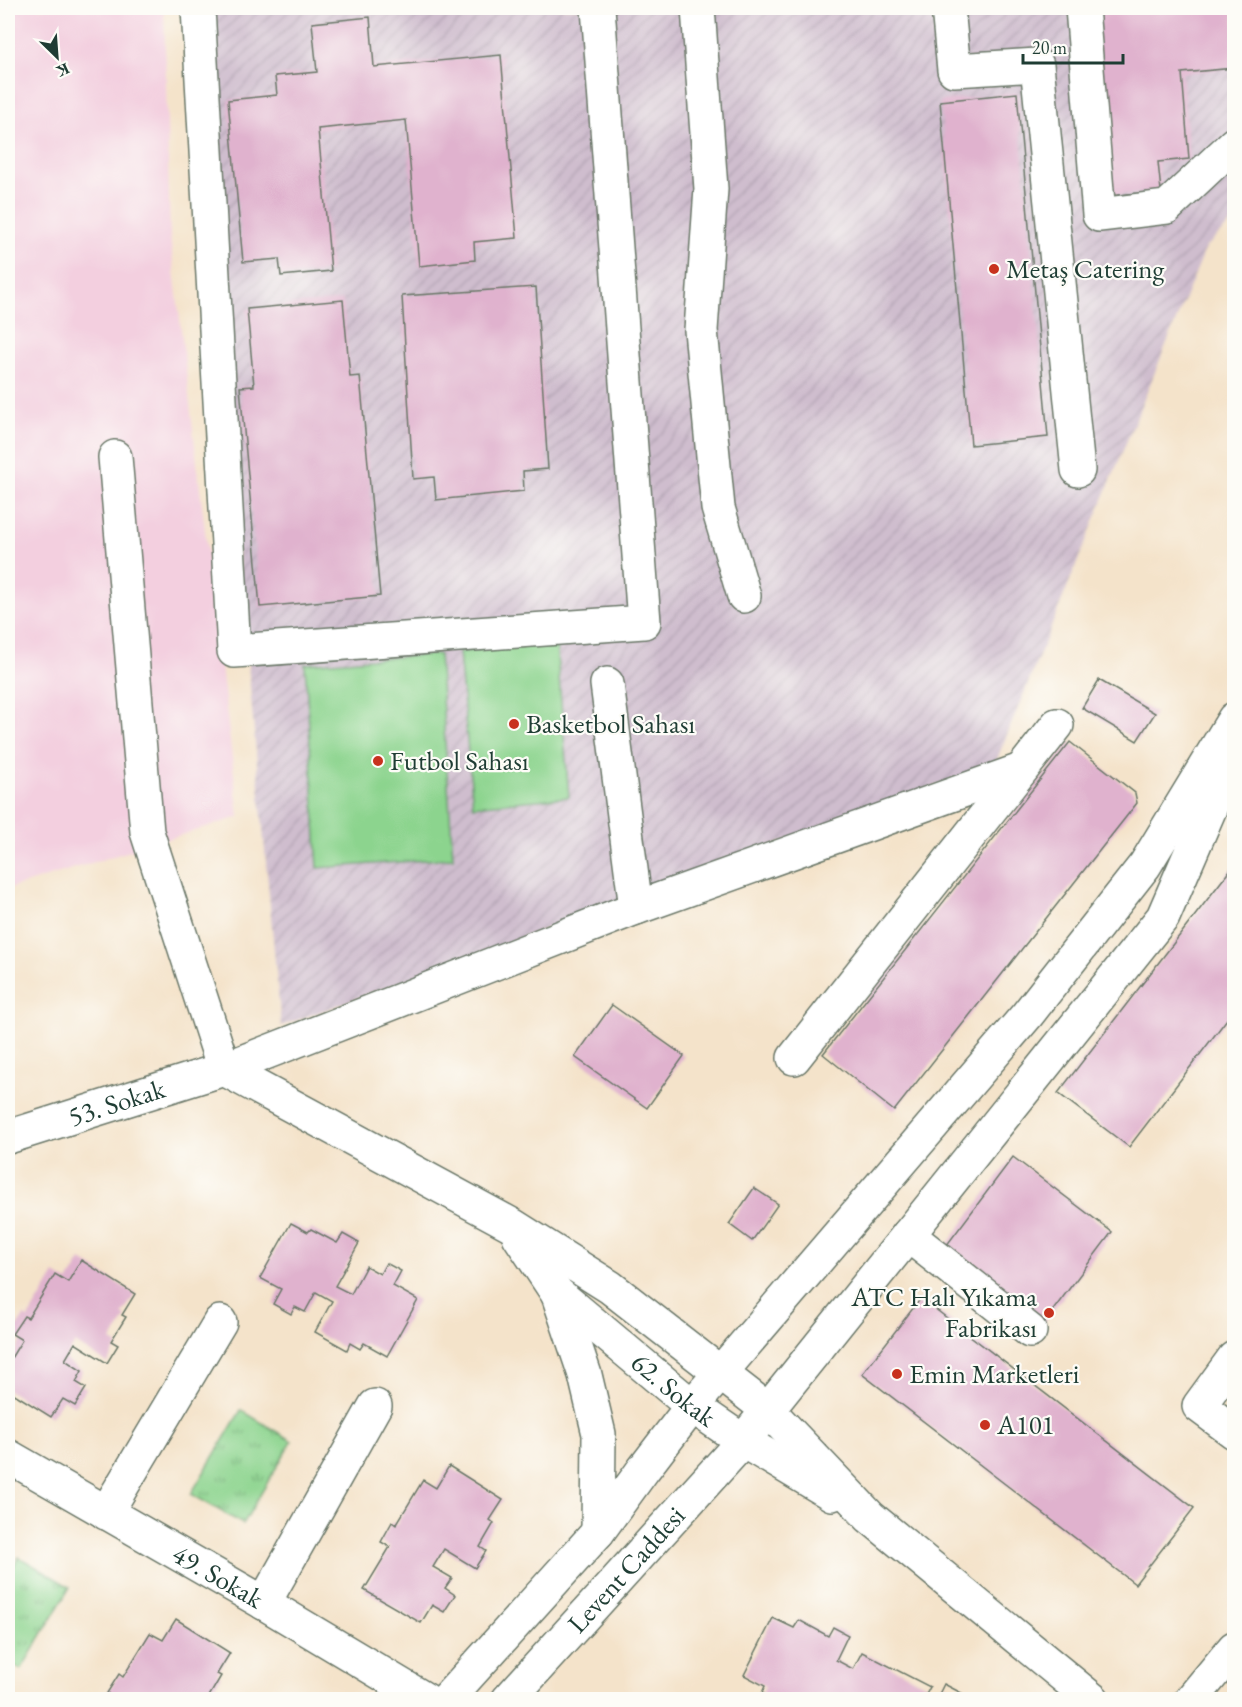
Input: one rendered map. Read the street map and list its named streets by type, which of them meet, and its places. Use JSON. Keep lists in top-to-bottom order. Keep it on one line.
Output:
{"streets":{"street":["53. Sokak","62. Sokak","Levent Caddesi","49. Sokak"]},"crossings":[["53. Sokak","62. Sokak"],["62. Sokak","Levent Caddesi"]],"places":["Metaş Catering","Basketbol Sahası","Futbol Sahası","ATC Halı Yıkama Fabrikası","Emin Marketleri","A101"],"scale_bar":"20 m","north":"bottom right"}
